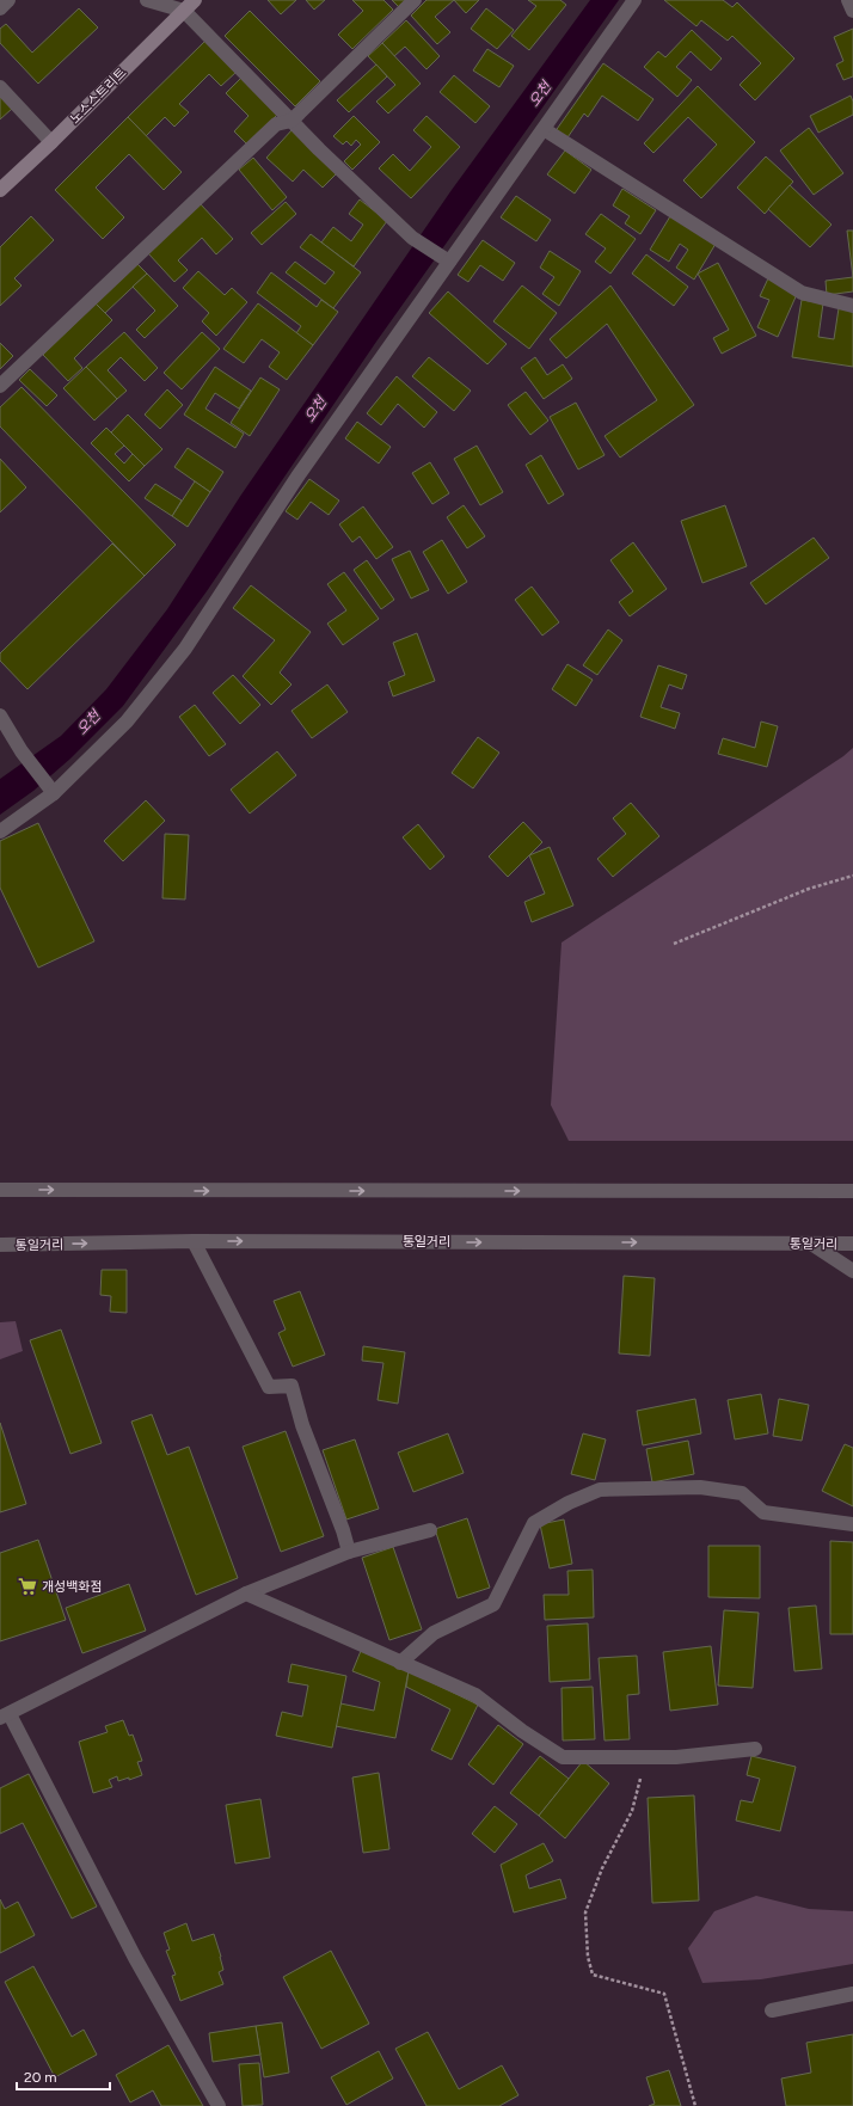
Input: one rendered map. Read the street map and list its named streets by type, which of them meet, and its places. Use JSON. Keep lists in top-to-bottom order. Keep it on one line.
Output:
{"streets":{"main road":["노스스트리트"],"street":["통일거리"]},"water":["오천"],"places":{"supermarket":["개성백화점"]},"scale_bar":"20 m"}
